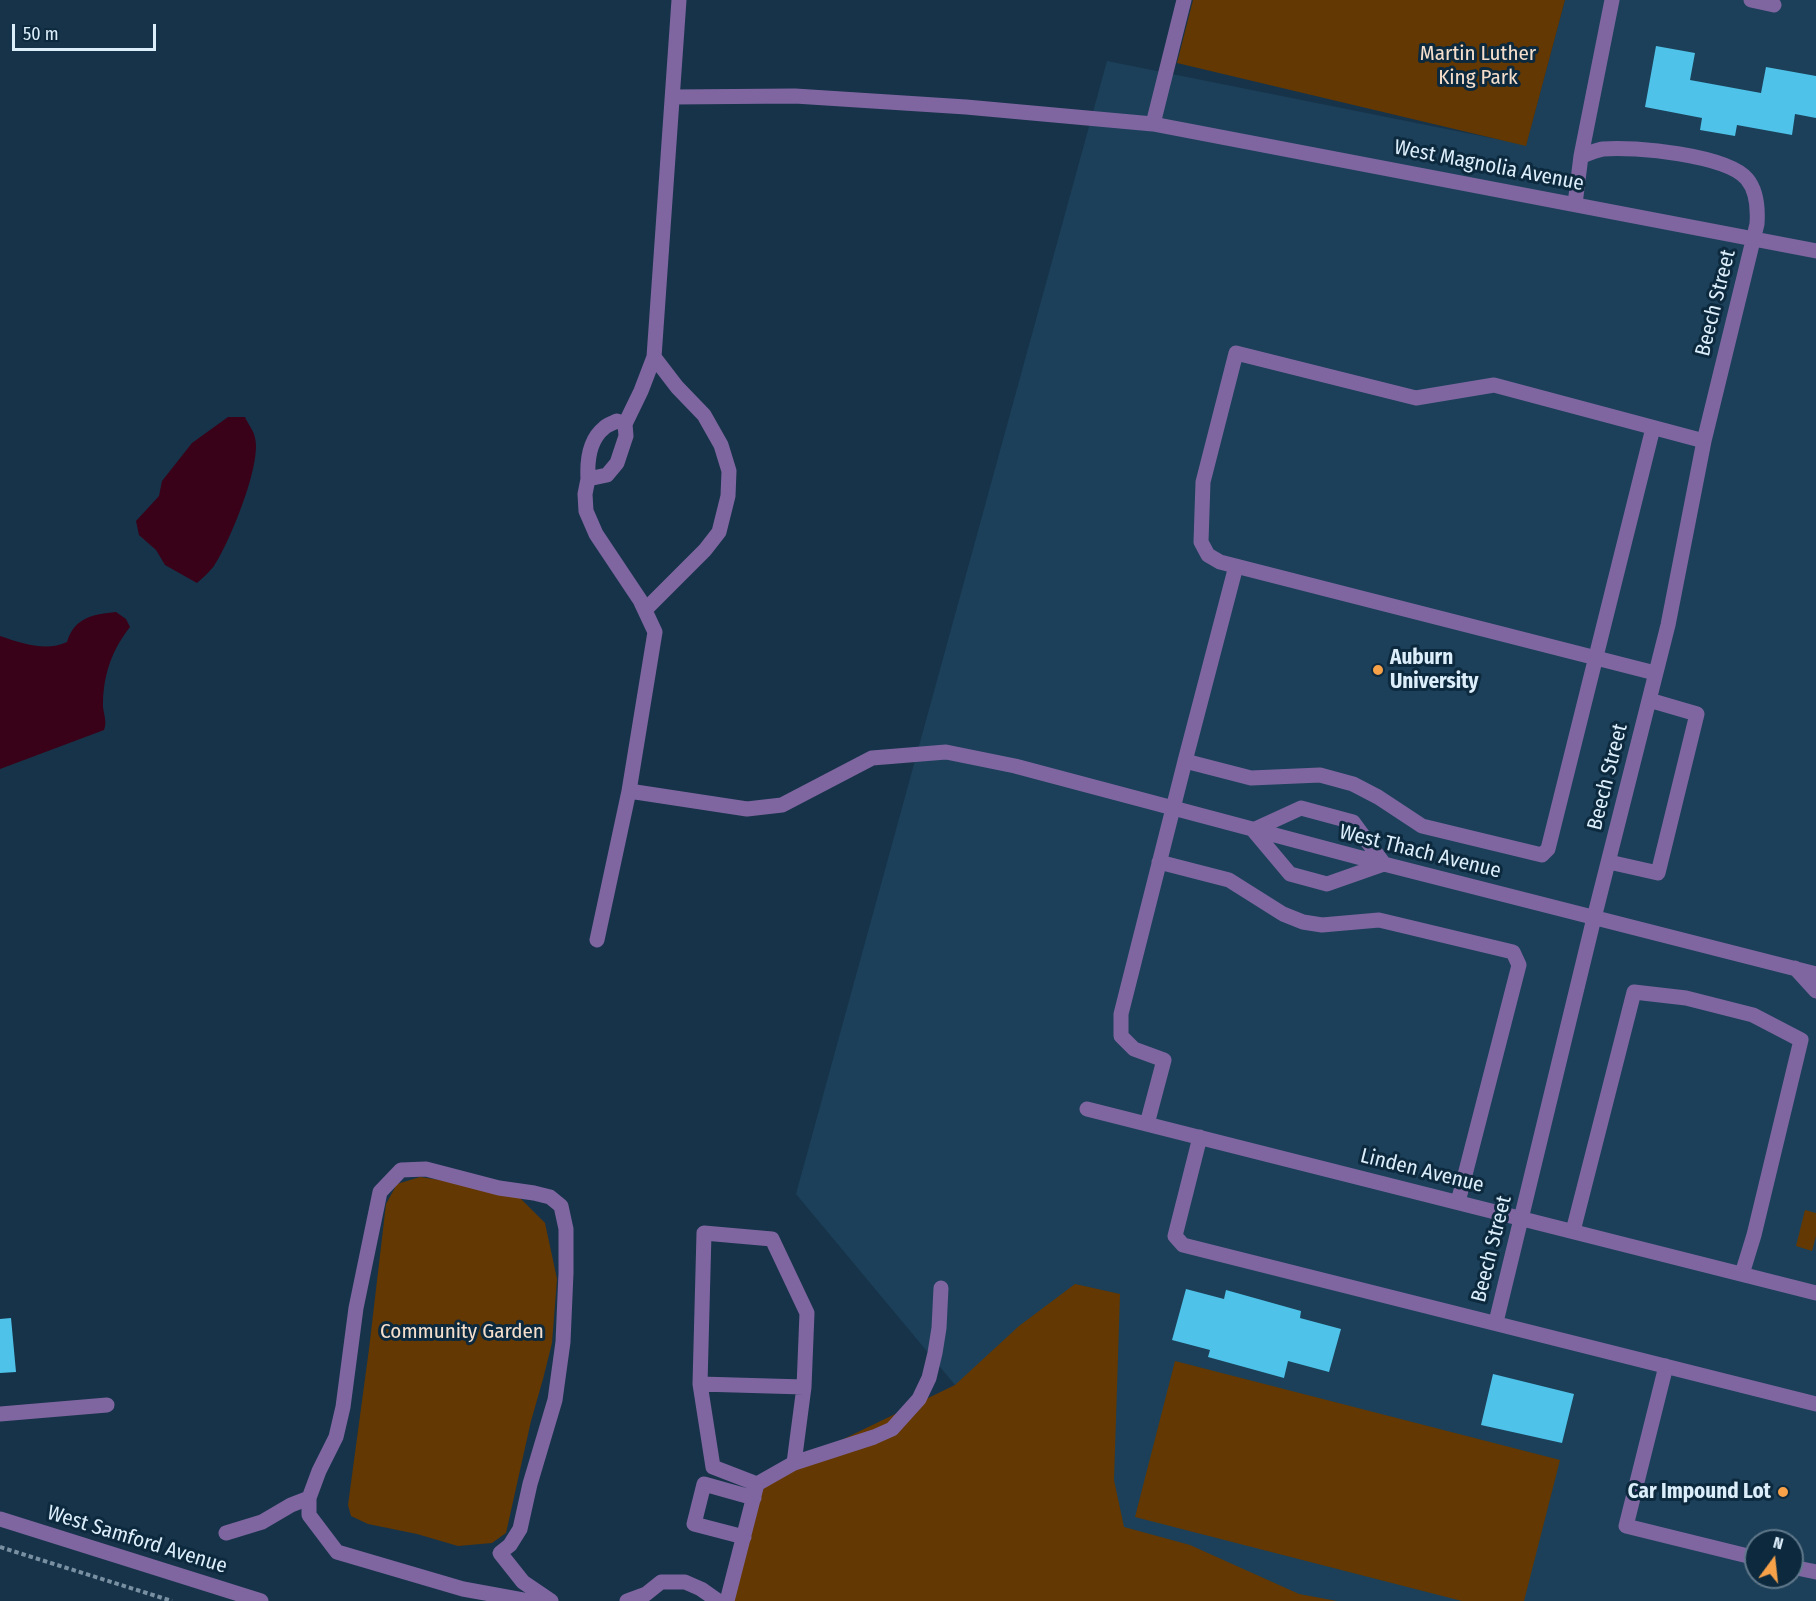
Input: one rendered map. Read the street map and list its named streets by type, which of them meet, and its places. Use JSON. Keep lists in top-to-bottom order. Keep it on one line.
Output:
{"streets":{"street":["West Magnolia Avenue","Beech Street","West Thach Avenue","Linden Avenue","West Samford Avenue"]},"crossings":[["West Magnolia Avenue","Beech Street"],["Beech Street","West Thach Avenue"],["Beech Street","Linden Avenue"]],"parks":["Martin Luther King Park","Community Garden"],"places":["Auburn University","Car Impound Lot"],"scale_bar":"50 m","north":"top"}
